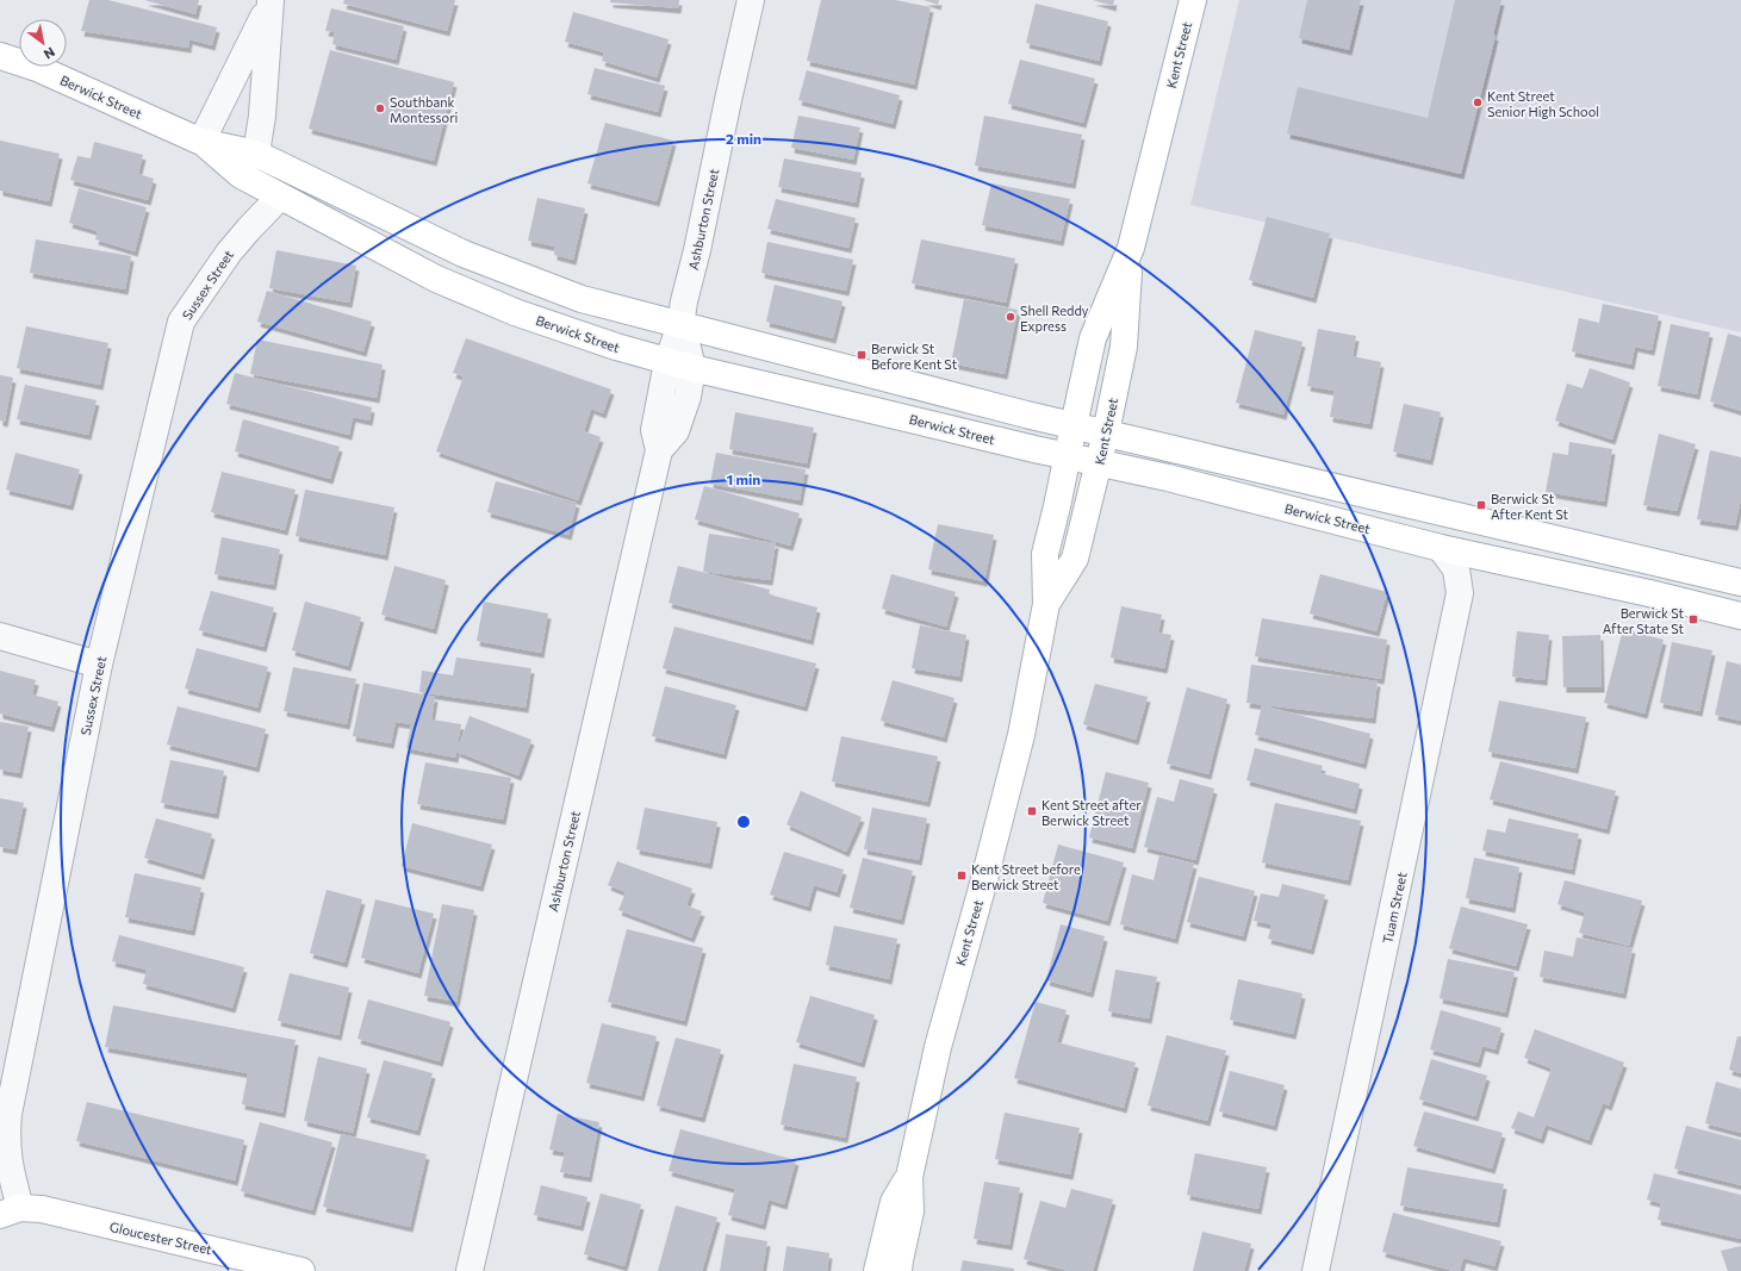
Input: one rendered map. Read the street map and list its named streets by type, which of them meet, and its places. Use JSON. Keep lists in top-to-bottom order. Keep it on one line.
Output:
{"streets":{"main road":["Kent Street","Berwick Street","Gloucester Street"],"street":["Ashburton Street","Sussex Street","Tuam Street"]},"crossings":[["Kent Street","Berwick Street"],["Berwick Street","Ashburton Street"],["Berwick Street","Sussex Street"],["Berwick Street","Tuam Street"],["Sussex Street","Gloucester Street"]],"places":{"other":["Kent Street Senior High School","Southbank Montessori","Shell Reddy Express"],"transit":["Berwick St Before Kent St","Berwick St After Kent St","Berwick St After State St","Kent Street after Berwick Street","Kent Street before Berwick Street"]},"north":"bottom right","rings":["2 min","1 min"]}
